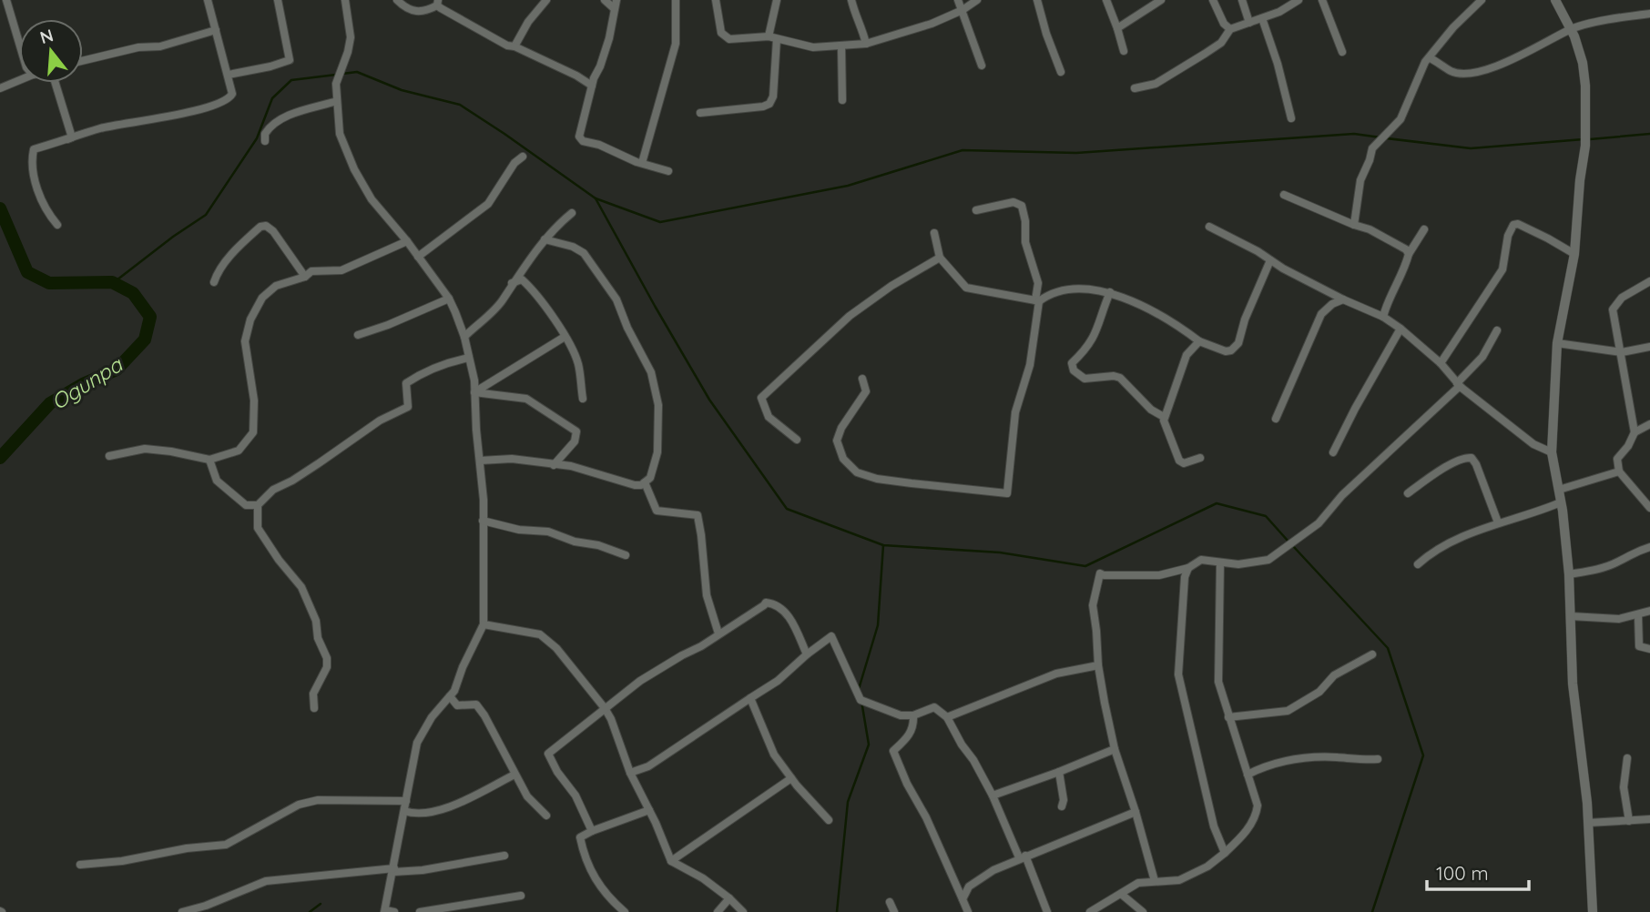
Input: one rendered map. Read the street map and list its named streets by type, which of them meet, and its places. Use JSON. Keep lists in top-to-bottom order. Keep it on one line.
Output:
{"water":["Ogunpa"],"scale_bar":"100 m","north":"top"}
